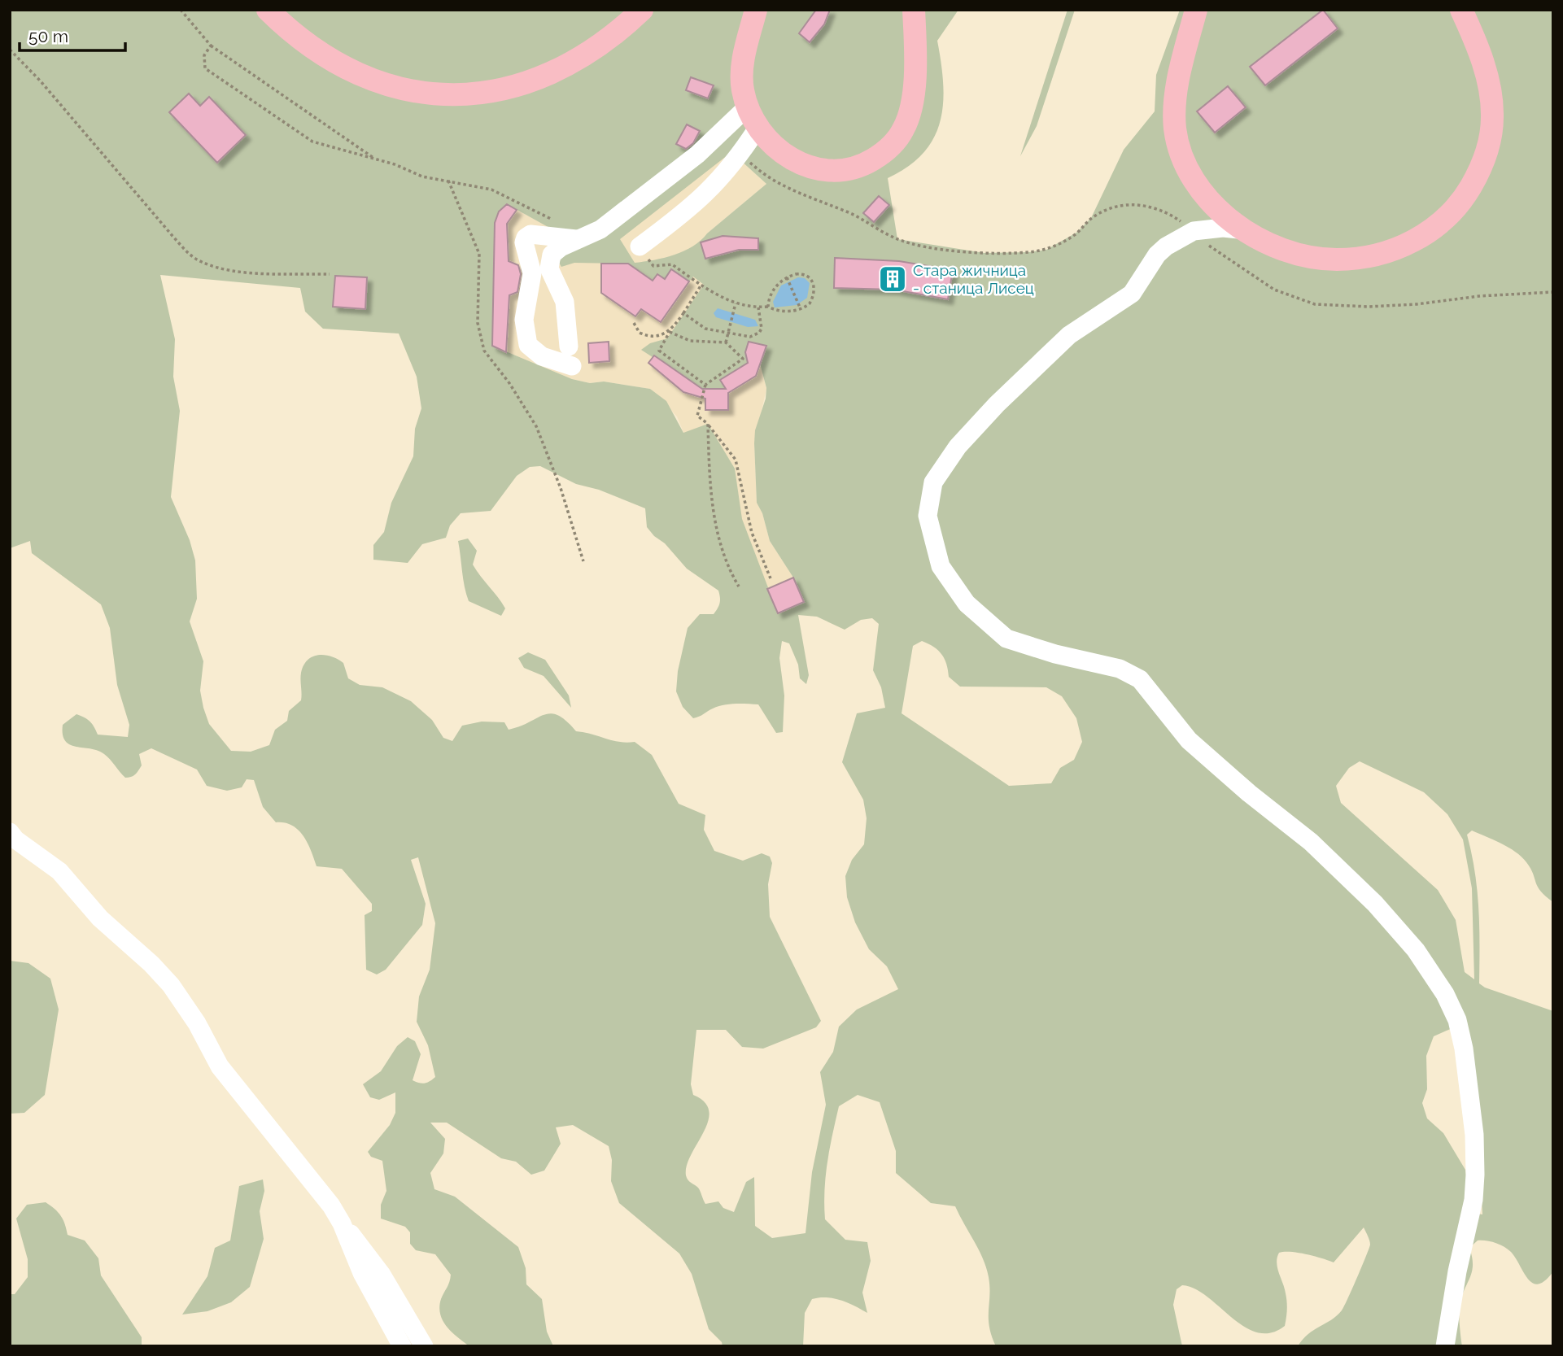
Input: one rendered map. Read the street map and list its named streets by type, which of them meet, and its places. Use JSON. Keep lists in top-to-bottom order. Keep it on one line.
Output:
{"places":{"building":["Стара жичница - станица Лисец"]},"scale_bar":"50 m"}
